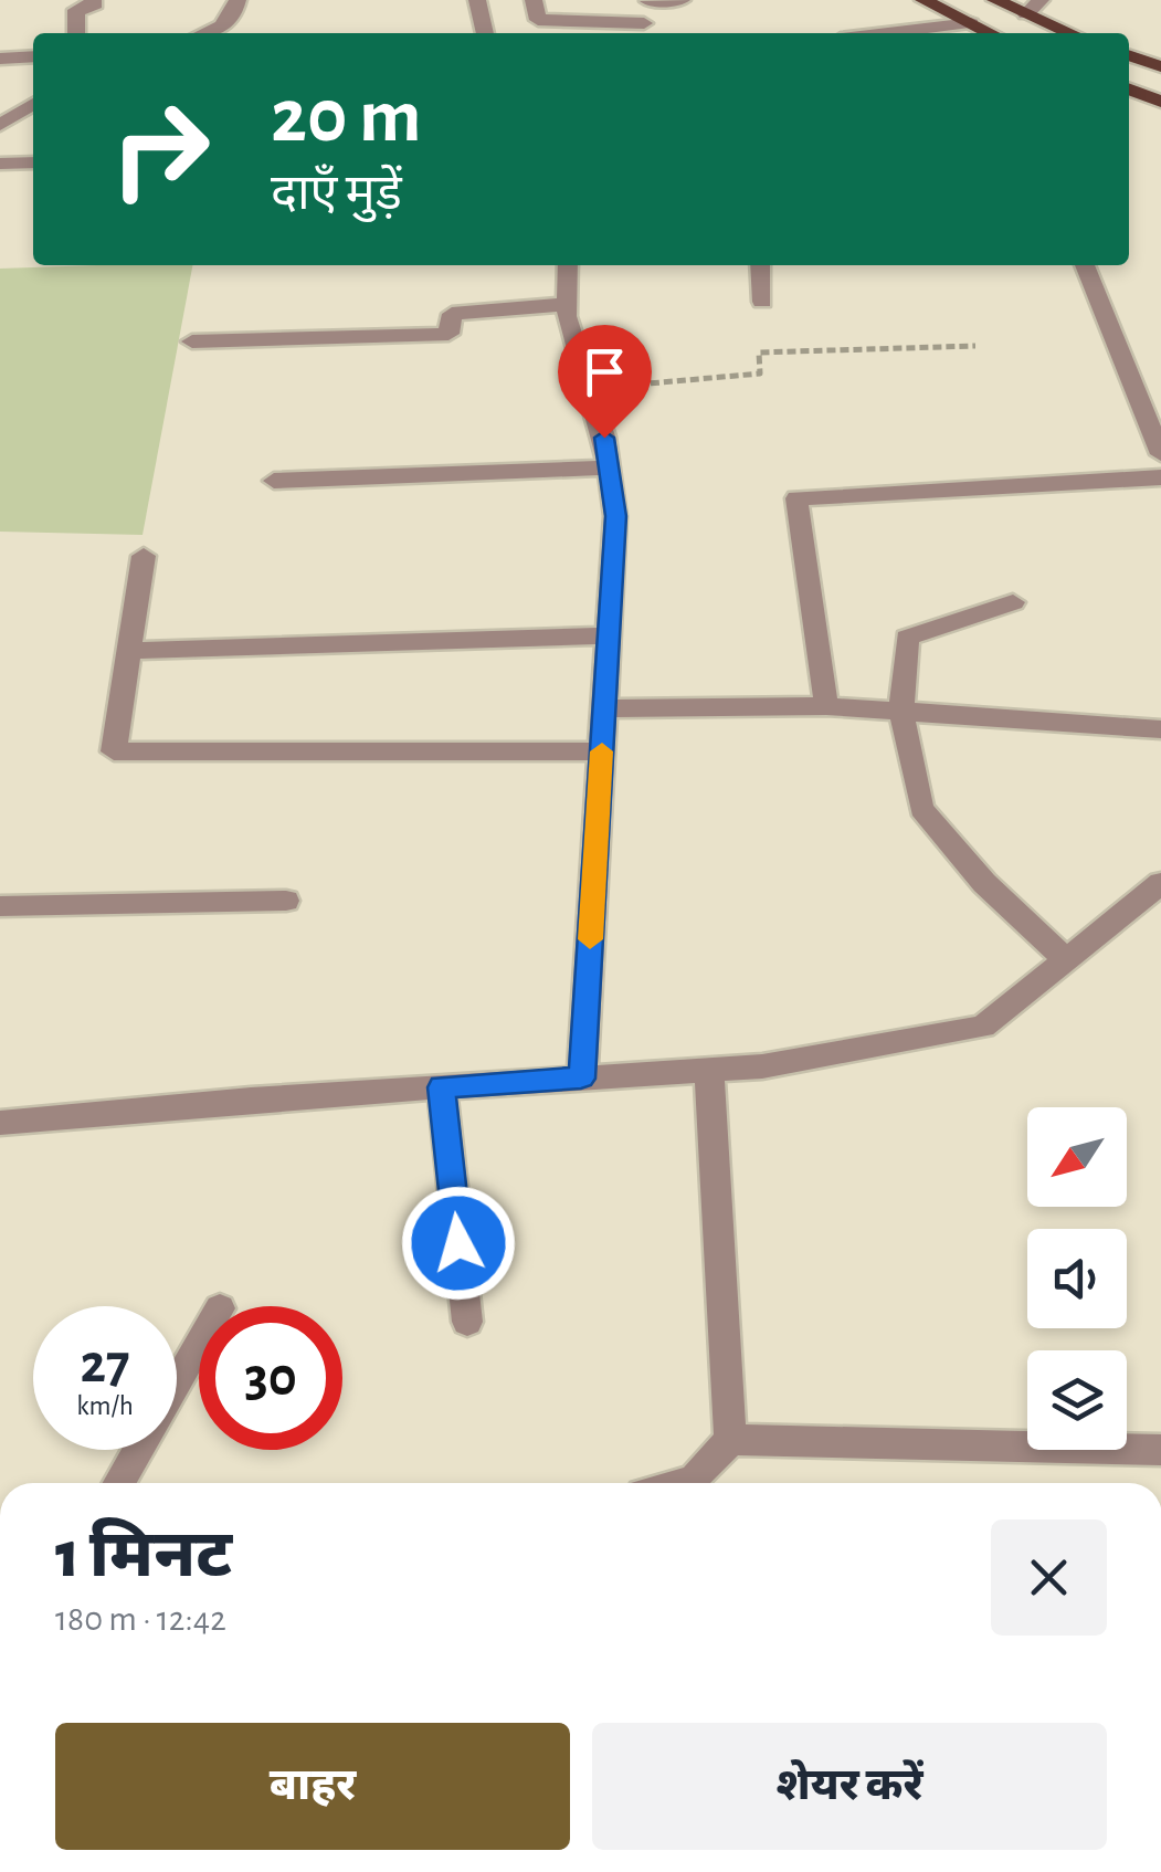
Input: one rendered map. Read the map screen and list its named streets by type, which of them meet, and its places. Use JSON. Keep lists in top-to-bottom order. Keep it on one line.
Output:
{"north":"bottom left","page":{"turn":["20 m","दाएँ मुड़ें"],"speed":"27 km/h","limit":"30","heading":["1 मिनट","180 m · 12:42"],"buttons":["बाहर","शेयर करें"]}}
